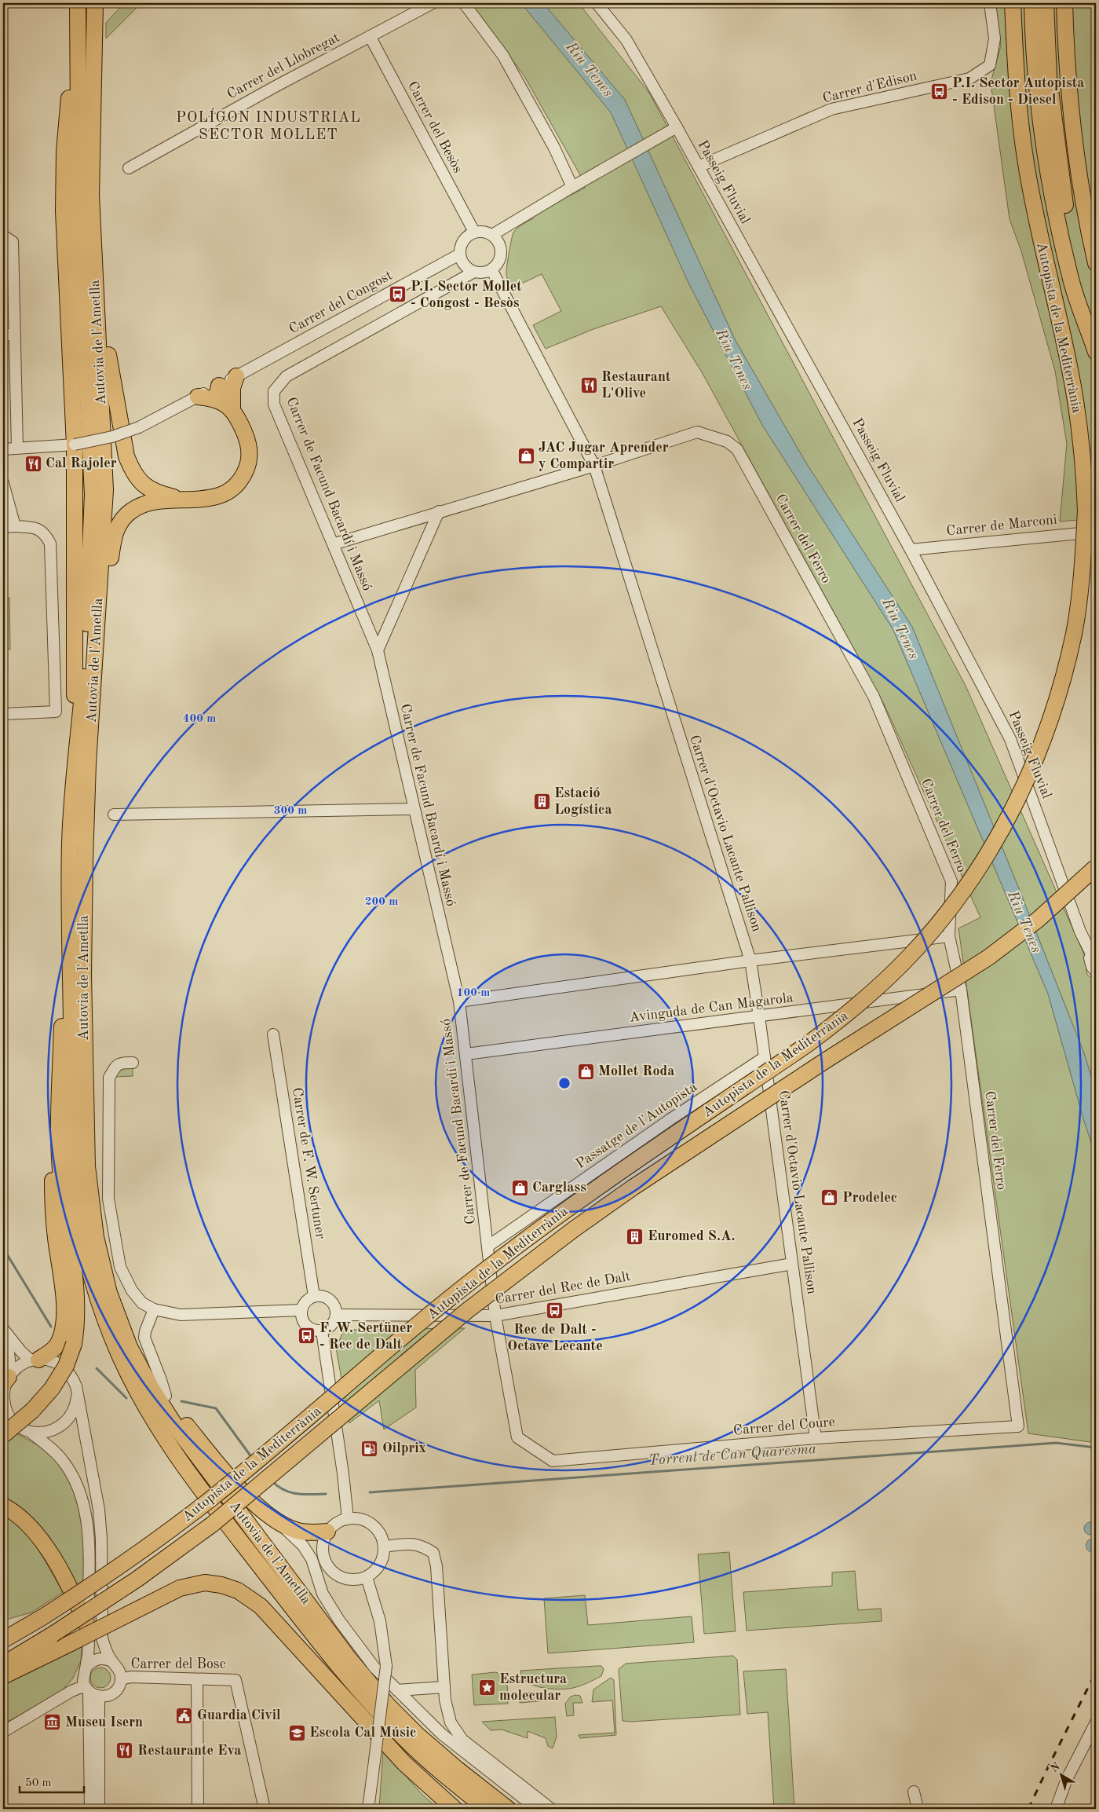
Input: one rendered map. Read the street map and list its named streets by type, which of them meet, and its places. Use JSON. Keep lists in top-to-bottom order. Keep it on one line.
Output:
{"streets":{"highway":["Autopista de la Mediterrània","Autovia de l'Ametlla"],"street":["Carrer del Llobregat","Carrer d'Edison","Carrer del Besòs","Passeig Fluvial","Carrer del Congost","Carrer de Facund Bacardí i Massó","Carrer de Marconi","Carrer del Ferro","Carrer d'Octavio Lacante Pallison","Avinguda de Can Magarola","Passatge de l'Autopista","Carrer de F. W. Sertuner","Carrer del Rec de Dalt","Carrer del Coure","Carrer del Bosc"]},"crossings":[["Carrer del Llobregat","Carrer del Besòs"],["Carrer d'Edison","Passeig Fluvial"],["Carrer del Besòs","Carrer del Congost"],["Carrer del Besòs","Carrer de Facund Bacardí i Massó"],["Carrer del Besòs","Carrer d'Octavio Lacante Pallison"],["Passeig Fluvial","Carrer de Marconi"],["Carrer del Congost","Carrer de Facund Bacardí i Massó"],["Carrer del Congost","Carrer d'Octavio Lacante Pallison"],["Carrer de Facund Bacardí i Massó","Carrer del Ferro"],["Carrer de Facund Bacardí i Massó","Carrer d'Octavio Lacante Pallison"],["Carrer de Facund Bacardí i Massó","Avinguda de Can Magarola"],["Carrer de Facund Bacardí i Massó","Passatge de l'Autopista"],["Carrer de Facund Bacardí i Massó","Carrer del Rec de Dalt"],["Carrer de Facund Bacardí i Massó","Carrer del Coure"],["Carrer del Ferro","Carrer d'Octavio Lacante Pallison"],["Carrer del Ferro","Avinguda de Can Magarola"],["Carrer del Ferro","Carrer del Coure"],["Carrer d'Octavio Lacante Pallison","Avinguda de Can Magarola"],["Carrer d'Octavio Lacante Pallison","Passatge de l'Autopista"],["Carrer d'Octavio Lacante Pallison","Carrer del Rec de Dalt"],["Carrer d'Octavio Lacante Pallison","Carrer del Coure"],["Carrer de F. W. Sertuner","Carrer del Rec de Dalt"]],"districts":["POLÍGON INDUSTRIAL SECTOR MOLLET"],"water":["Riu Tenes","Torrent de Can Quaresma"],"places":{"bus stop":["P.I. Sector Autopista - Edison - Diesel","P.I. Sector Mollet - Congost - Besòs","Rec de Dalt - Octave Lecante","F. W. Sertüner - Rec de Dalt"],"restaurant":["Restaurant L'Olive","Cal Rajoler","Restaurante Eva"],"shop":["JAC Jugar Aprender y Compartir","Mollet Roda","Carglass","Prodelec"],"building":["Estació Logística","Euromed S.A."],"fuel station":["Oilprix"],"place":["Estructura molecular"],"public building":["Guardia Civil"],"museum":["Museu Isern"],"school or university":["Escola Cal Músic"]},"scale_bar":"50 m","north":"top left","rings":["400 m","300 m","200 m","100 m"]}
